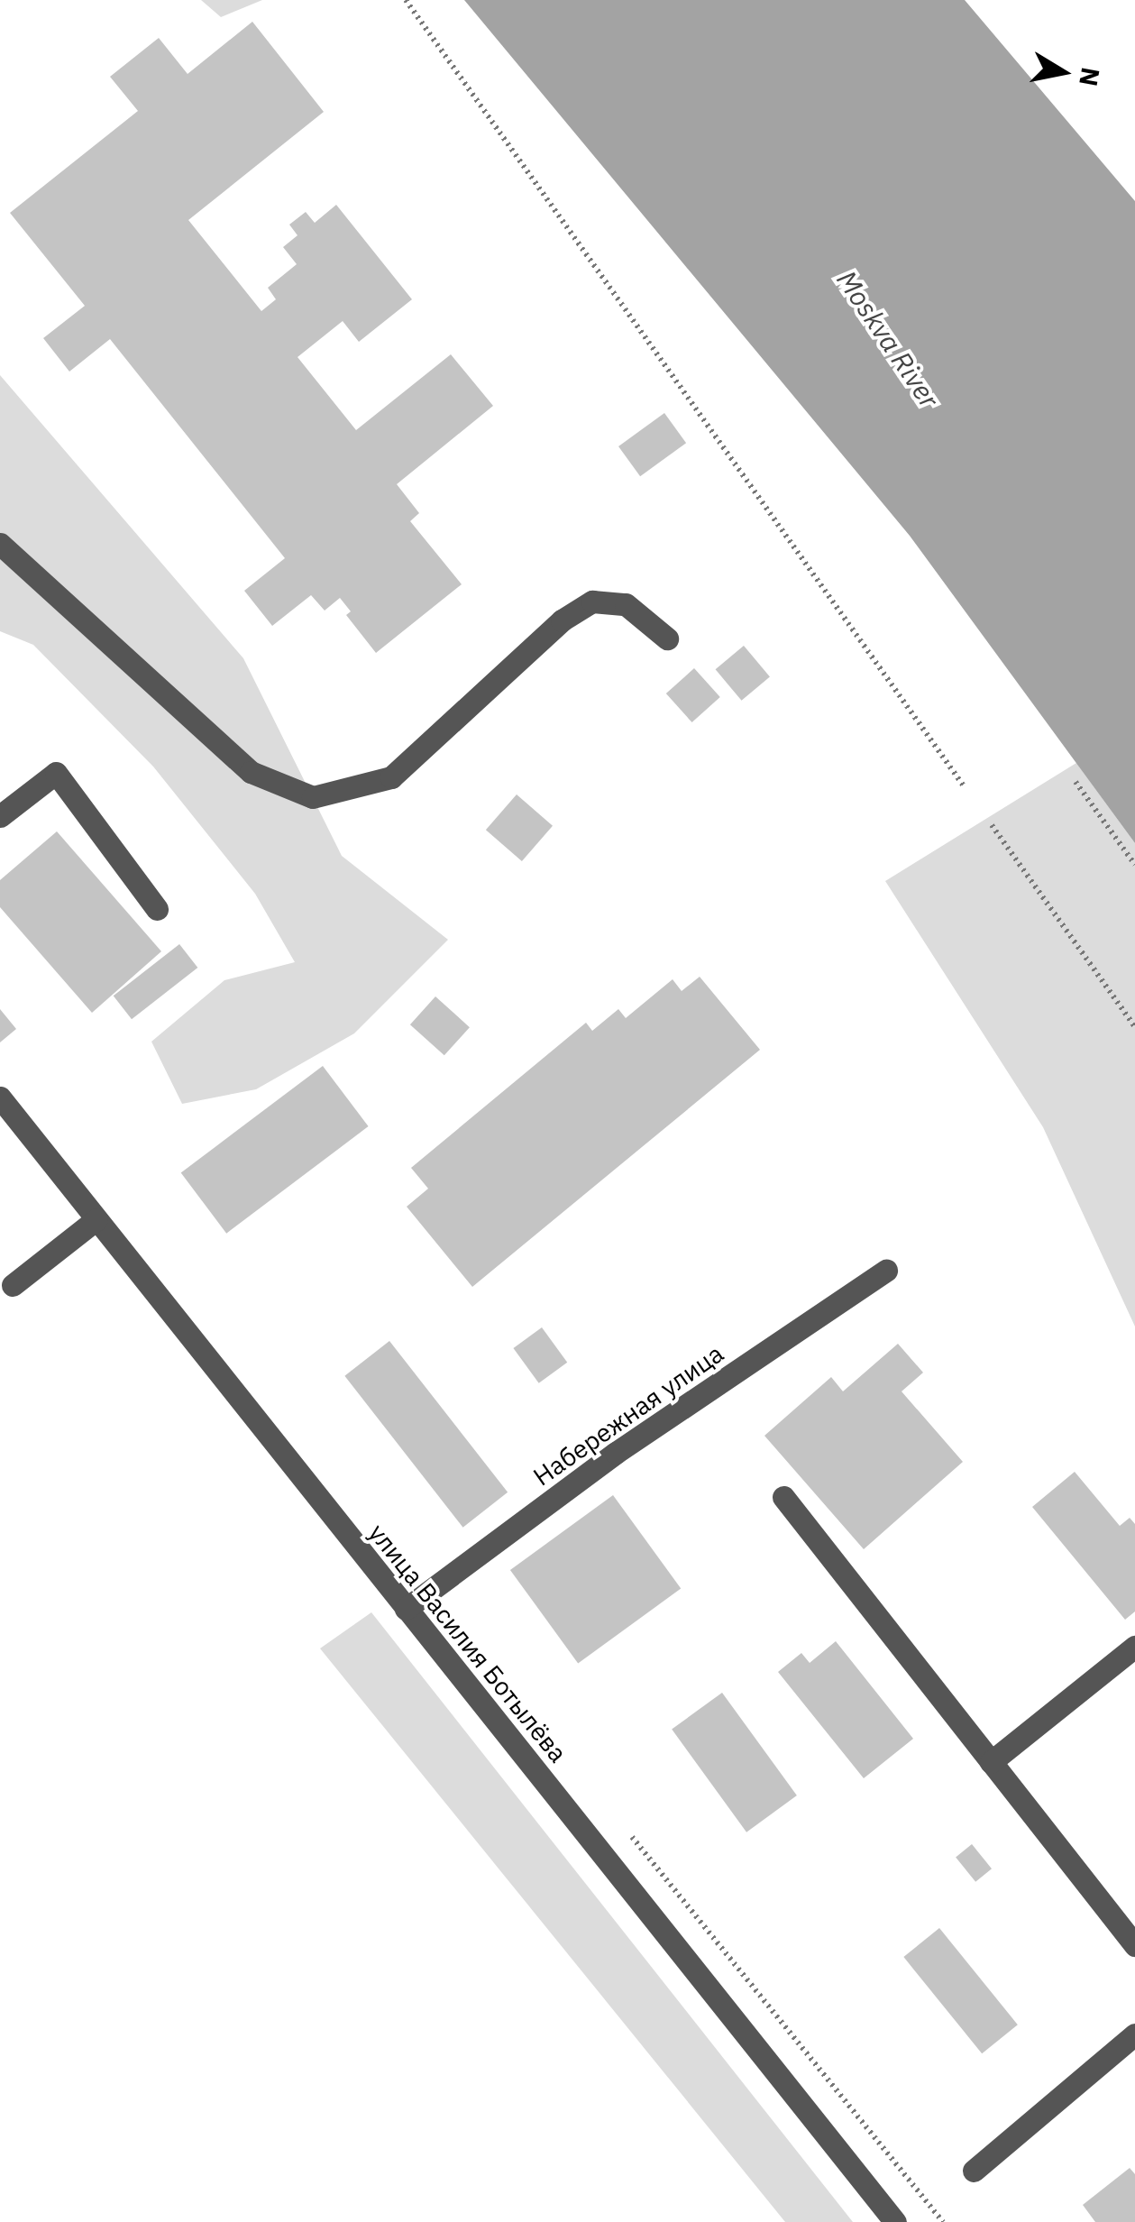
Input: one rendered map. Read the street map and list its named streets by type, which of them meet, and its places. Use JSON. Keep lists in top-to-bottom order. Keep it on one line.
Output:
{"streets":{"street":["Набережная улица","улица Василия Ботылёва"]},"crossings":[["Набережная улица","улица Василия Ботылёва"]],"water":["Moskva River"],"north":"right"}
